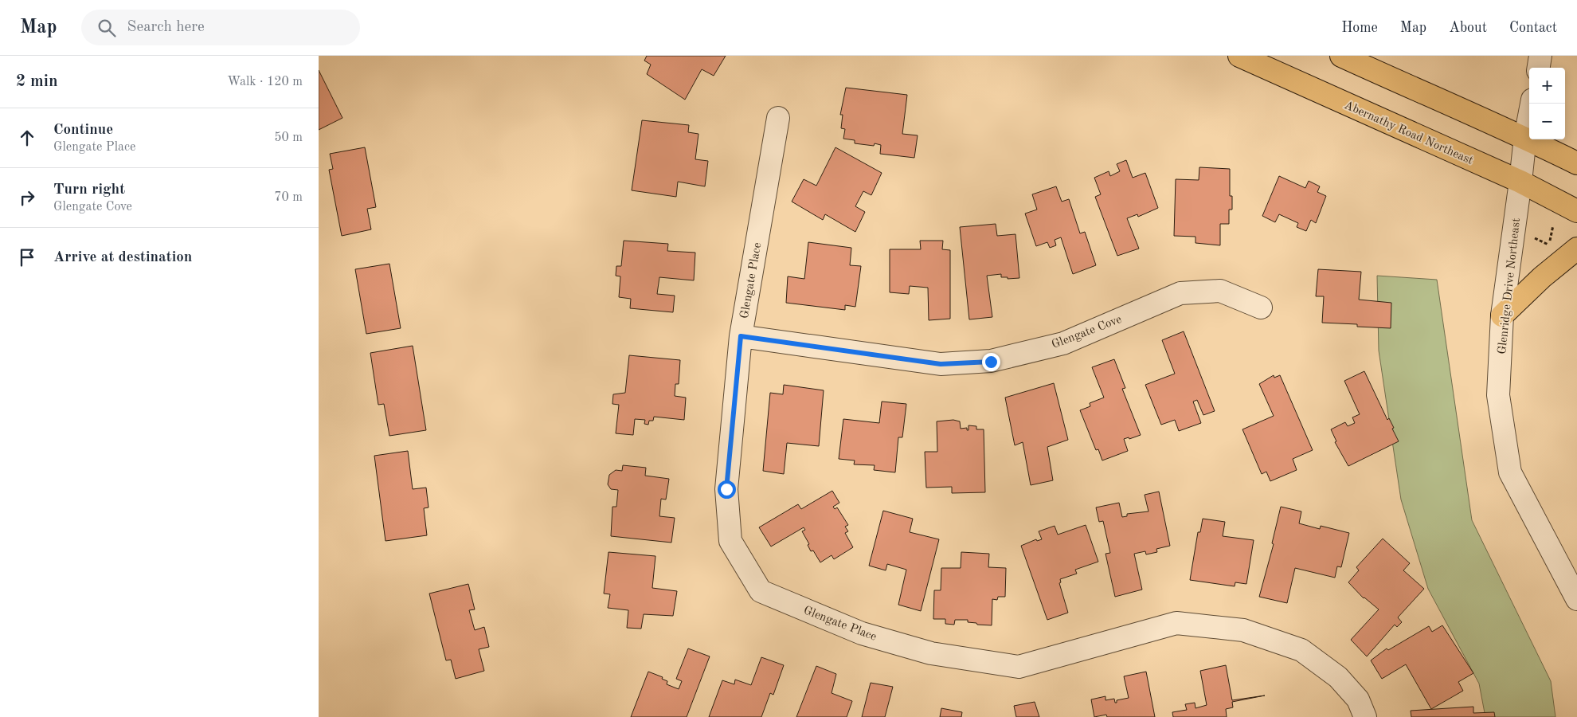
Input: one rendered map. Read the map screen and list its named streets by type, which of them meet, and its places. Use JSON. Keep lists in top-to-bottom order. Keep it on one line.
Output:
{"streets":{"main road":["Abernathy Road Northeast"],"street":["Glengate Place","Glenridge Drive Northeast","Glengate Cove"]},"crossings":[["Abernathy Road Northeast","Glenridge Drive Northeast"],["Glengate Place","Glengate Cove"]],"page":{"header":"Map","search":"Search here","nav":["Home","Map","About","Contact"],"heading":["2 min","Walk · 120 m"],"map_buttons":["+","−"],"list":[["Continue","Glengate Place","50 m"],["Turn right","Glengate Cove","70 m"],"Arrive at destination"]}}
